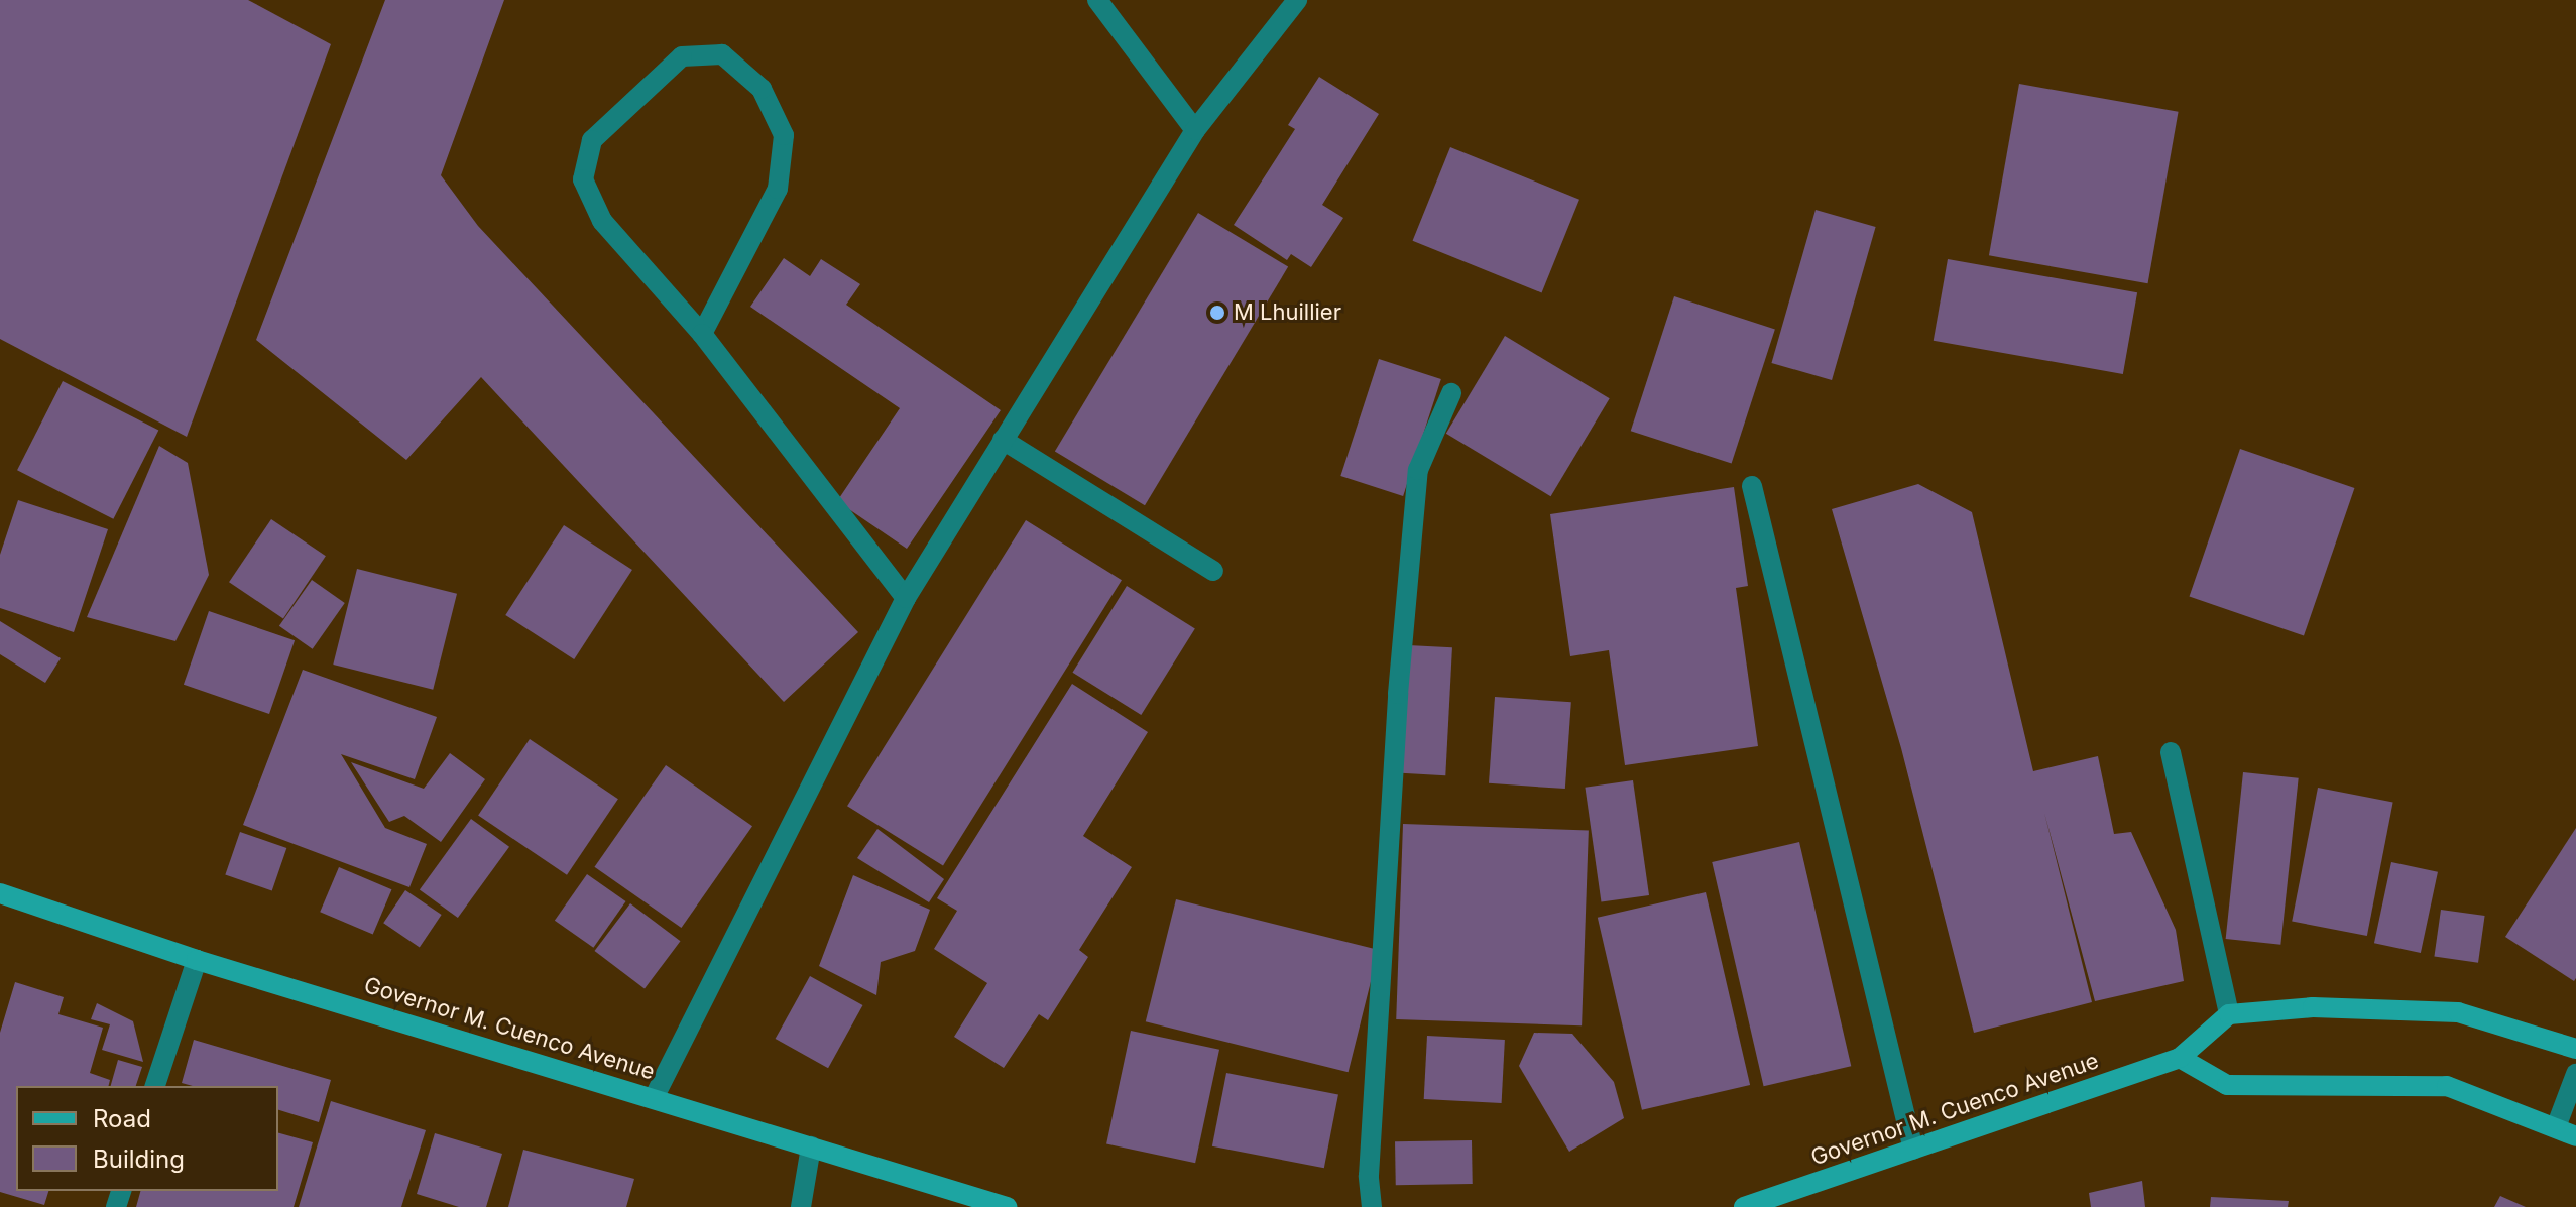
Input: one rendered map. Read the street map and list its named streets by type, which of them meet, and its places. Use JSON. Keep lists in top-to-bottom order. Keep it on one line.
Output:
{"streets":{"main road":["Governor M. Cuenco Avenue"]},"places":["M Lhuillier"],"legend":["Road","Building"]}
